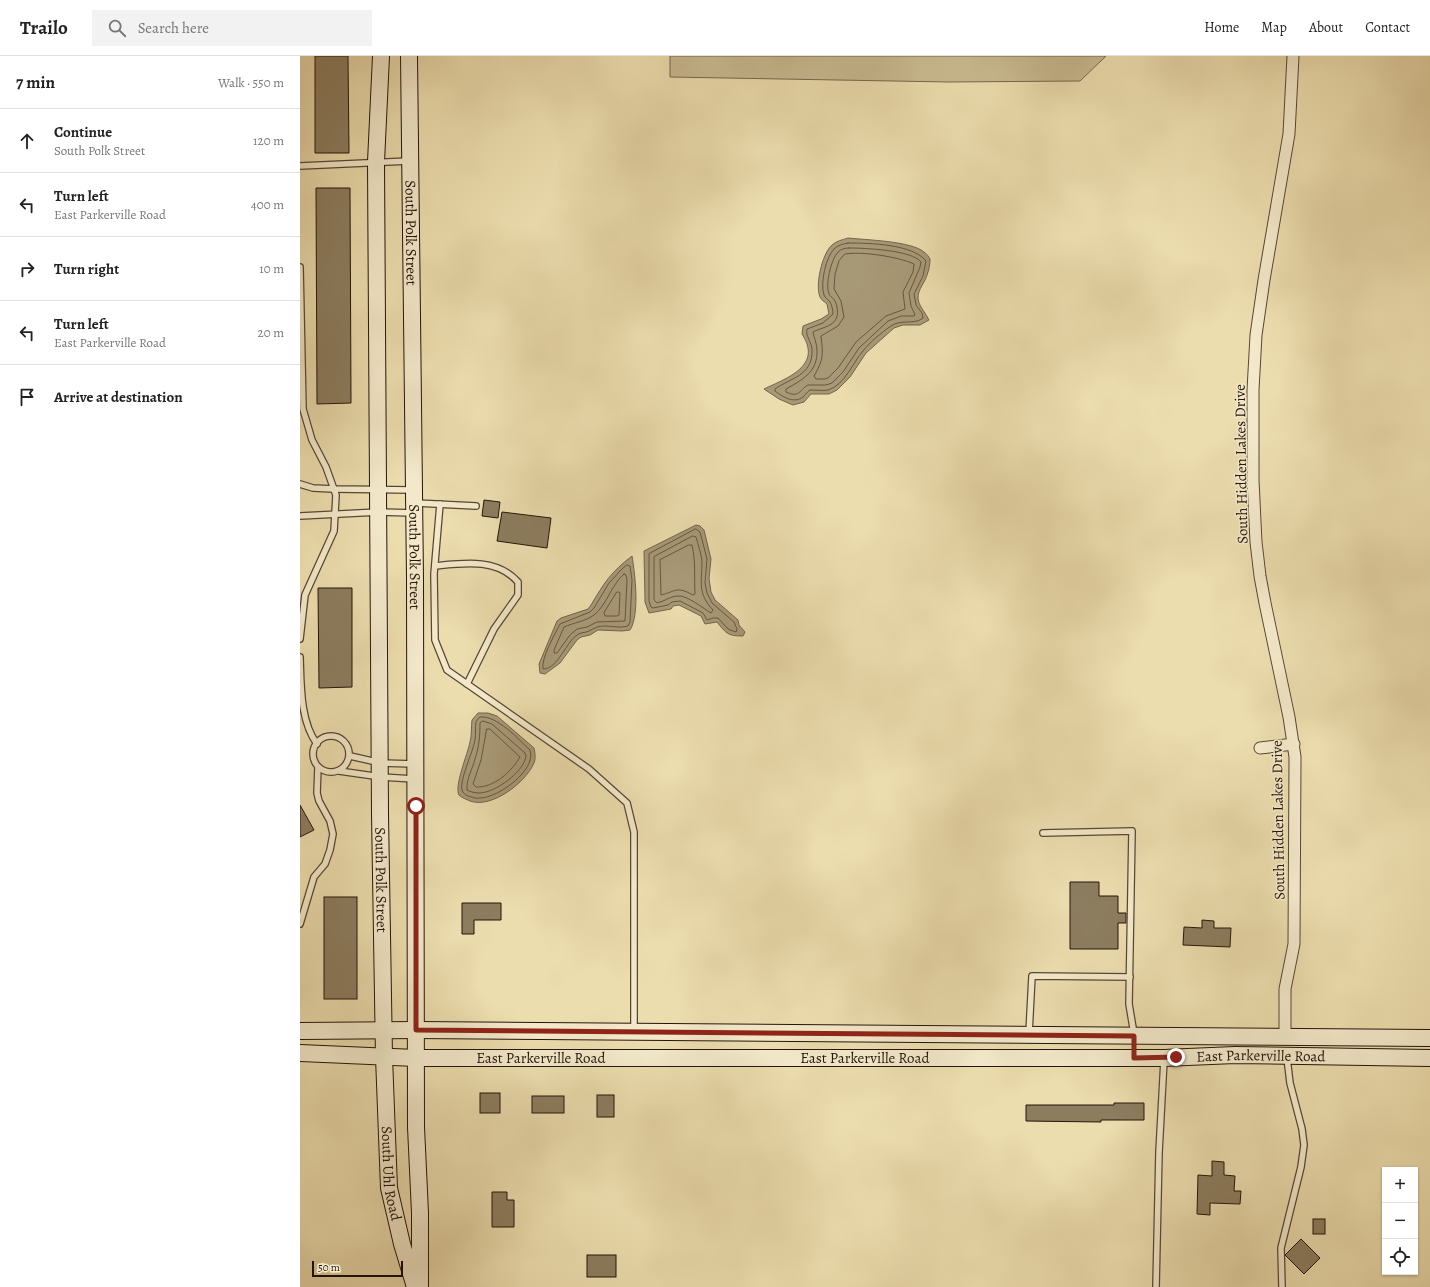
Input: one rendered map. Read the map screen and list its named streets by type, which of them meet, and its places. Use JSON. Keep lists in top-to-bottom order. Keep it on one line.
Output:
{"streets":{"main road":["South Polk Street","East Parkerville Road","South Uhl Road"],"street":["South Hidden Lakes Drive"]},"crossings":[["South Polk Street","East Parkerville Road"],["South Polk Street","South Uhl Road"],["South Hidden Lakes Drive","East Parkerville Road"],["East Parkerville Road","South Uhl Road"]],"scale_bar":"50 m","page":{"header":"Trailo","search":"Search here","nav":["Home","Map","About","Contact"],"heading":["7 min","Walk · 550 m"],"list":[["Continue","South Polk Street","120 m"],["Turn left","East Parkerville Road","400 m"],["Turn right","10 m"],["Turn left","East Parkerville Road","20 m"],"Arrive at destination"],"map_buttons":["+","−"],"scale":"50 m"}}
